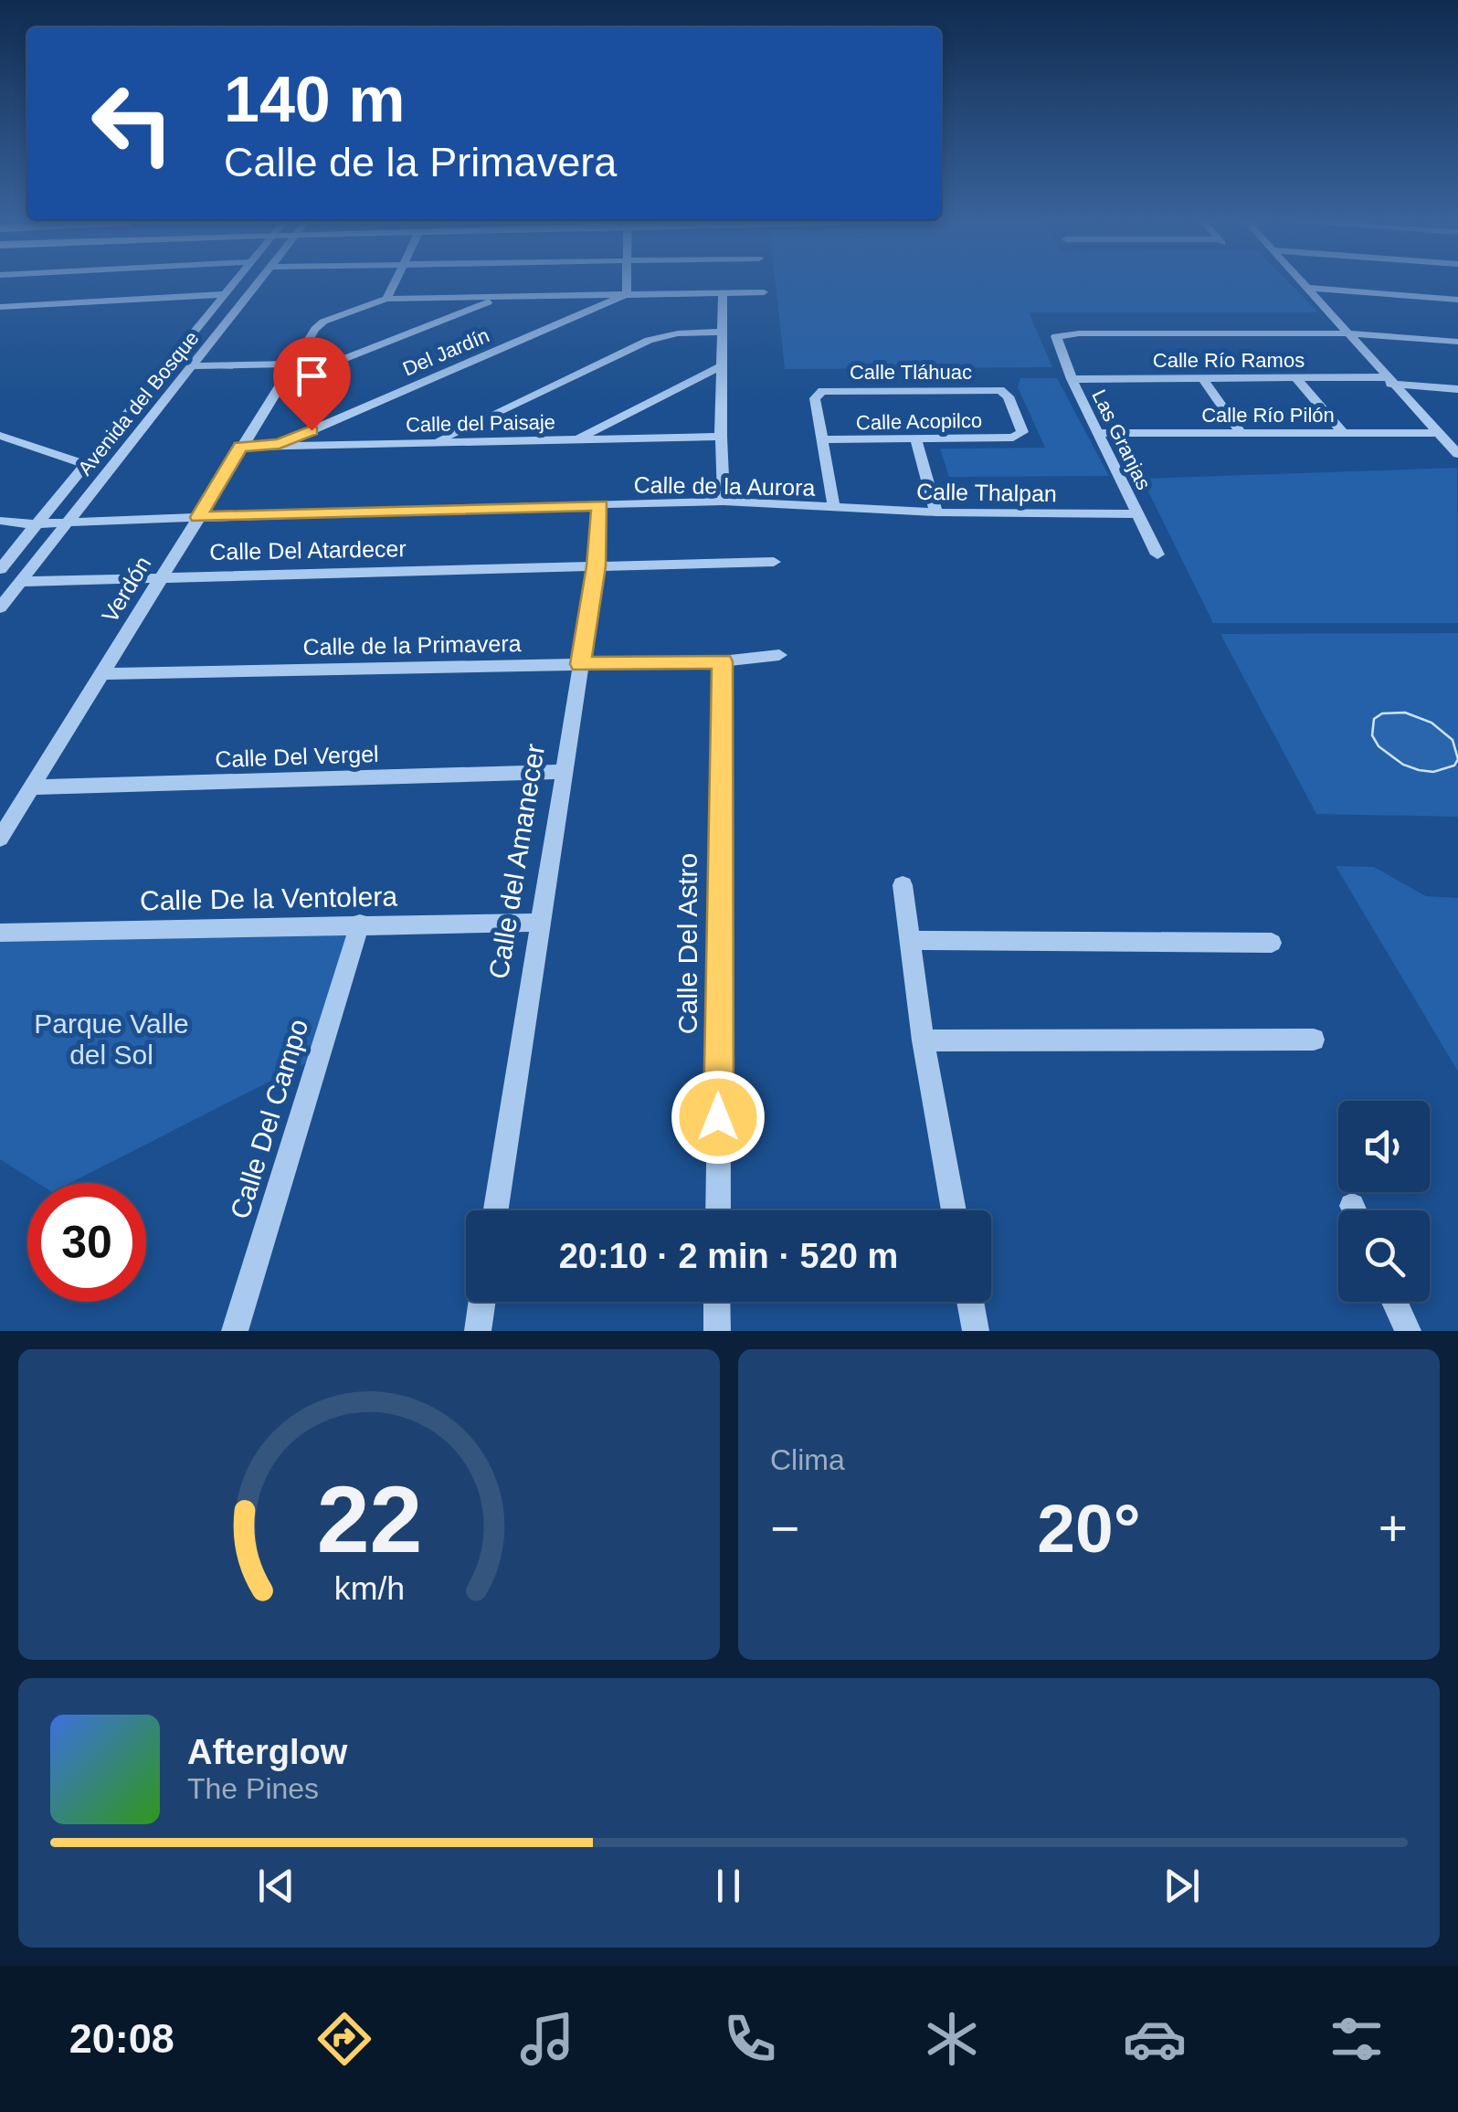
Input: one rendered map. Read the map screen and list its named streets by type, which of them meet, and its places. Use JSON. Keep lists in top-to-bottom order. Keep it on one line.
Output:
{"streets":{"street":["Del Jardín","Calle Río Ramos","Calle Tláhuac","Avenida del Bosque","Calle Río Pilón","Calle Acopilco","Calle del Paisaje","Las Granjas","Calle de la Aurora","Calle Thalpan","Calle Del Atardecer","Verdón","Calle de la Primavera","Calle Del Vergel","Calle del Amanecer","Calle De la Ventolera","Calle Del Astro","Calle Del Campo"]},"crossings":[["Del Jardín","Calle del Paisaje"],["Calle Río Ramos","Las Granjas"],["Calle Tláhuac","Calle Acopilco"],["Avenida del Bosque","Calle de la Aurora"],["Avenida del Bosque","Calle Del Atardecer"],["Calle Río Pilón","Las Granjas"],["Calle del Paisaje","Verdón"],["Las Granjas","Calle Thalpan"],["Calle de la Aurora","Calle Thalpan"],["Calle de la Aurora","Verdón"],["Calle de la Aurora","Calle del Amanecer"],["Calle Del Atardecer","Verdón"],["Calle Del Atardecer","Calle del Amanecer"],["Verdón","Calle de la Primavera"],["Verdón","Calle Del Vergel"],["Calle de la Primavera","Calle del Amanecer"],["Calle de la Primavera","Calle Del Astro"],["Calle Del Vergel","Calle del Amanecer"],["Calle del Amanecer","Calle De la Ventolera"],["Calle De la Ventolera","Calle Del Campo"]],"parks":["Parque Valle del Sol"],"page":{"turn":["140 m","Calle de la Primavera"],"limit":"30","trip":"20:10 · 2 min · 520 m","tile":"Clima","heat":["−","20°","+"],"song":["Afterglow","The Pines"],"tabs":"20:08","gauge":["22","km/h"]}}
